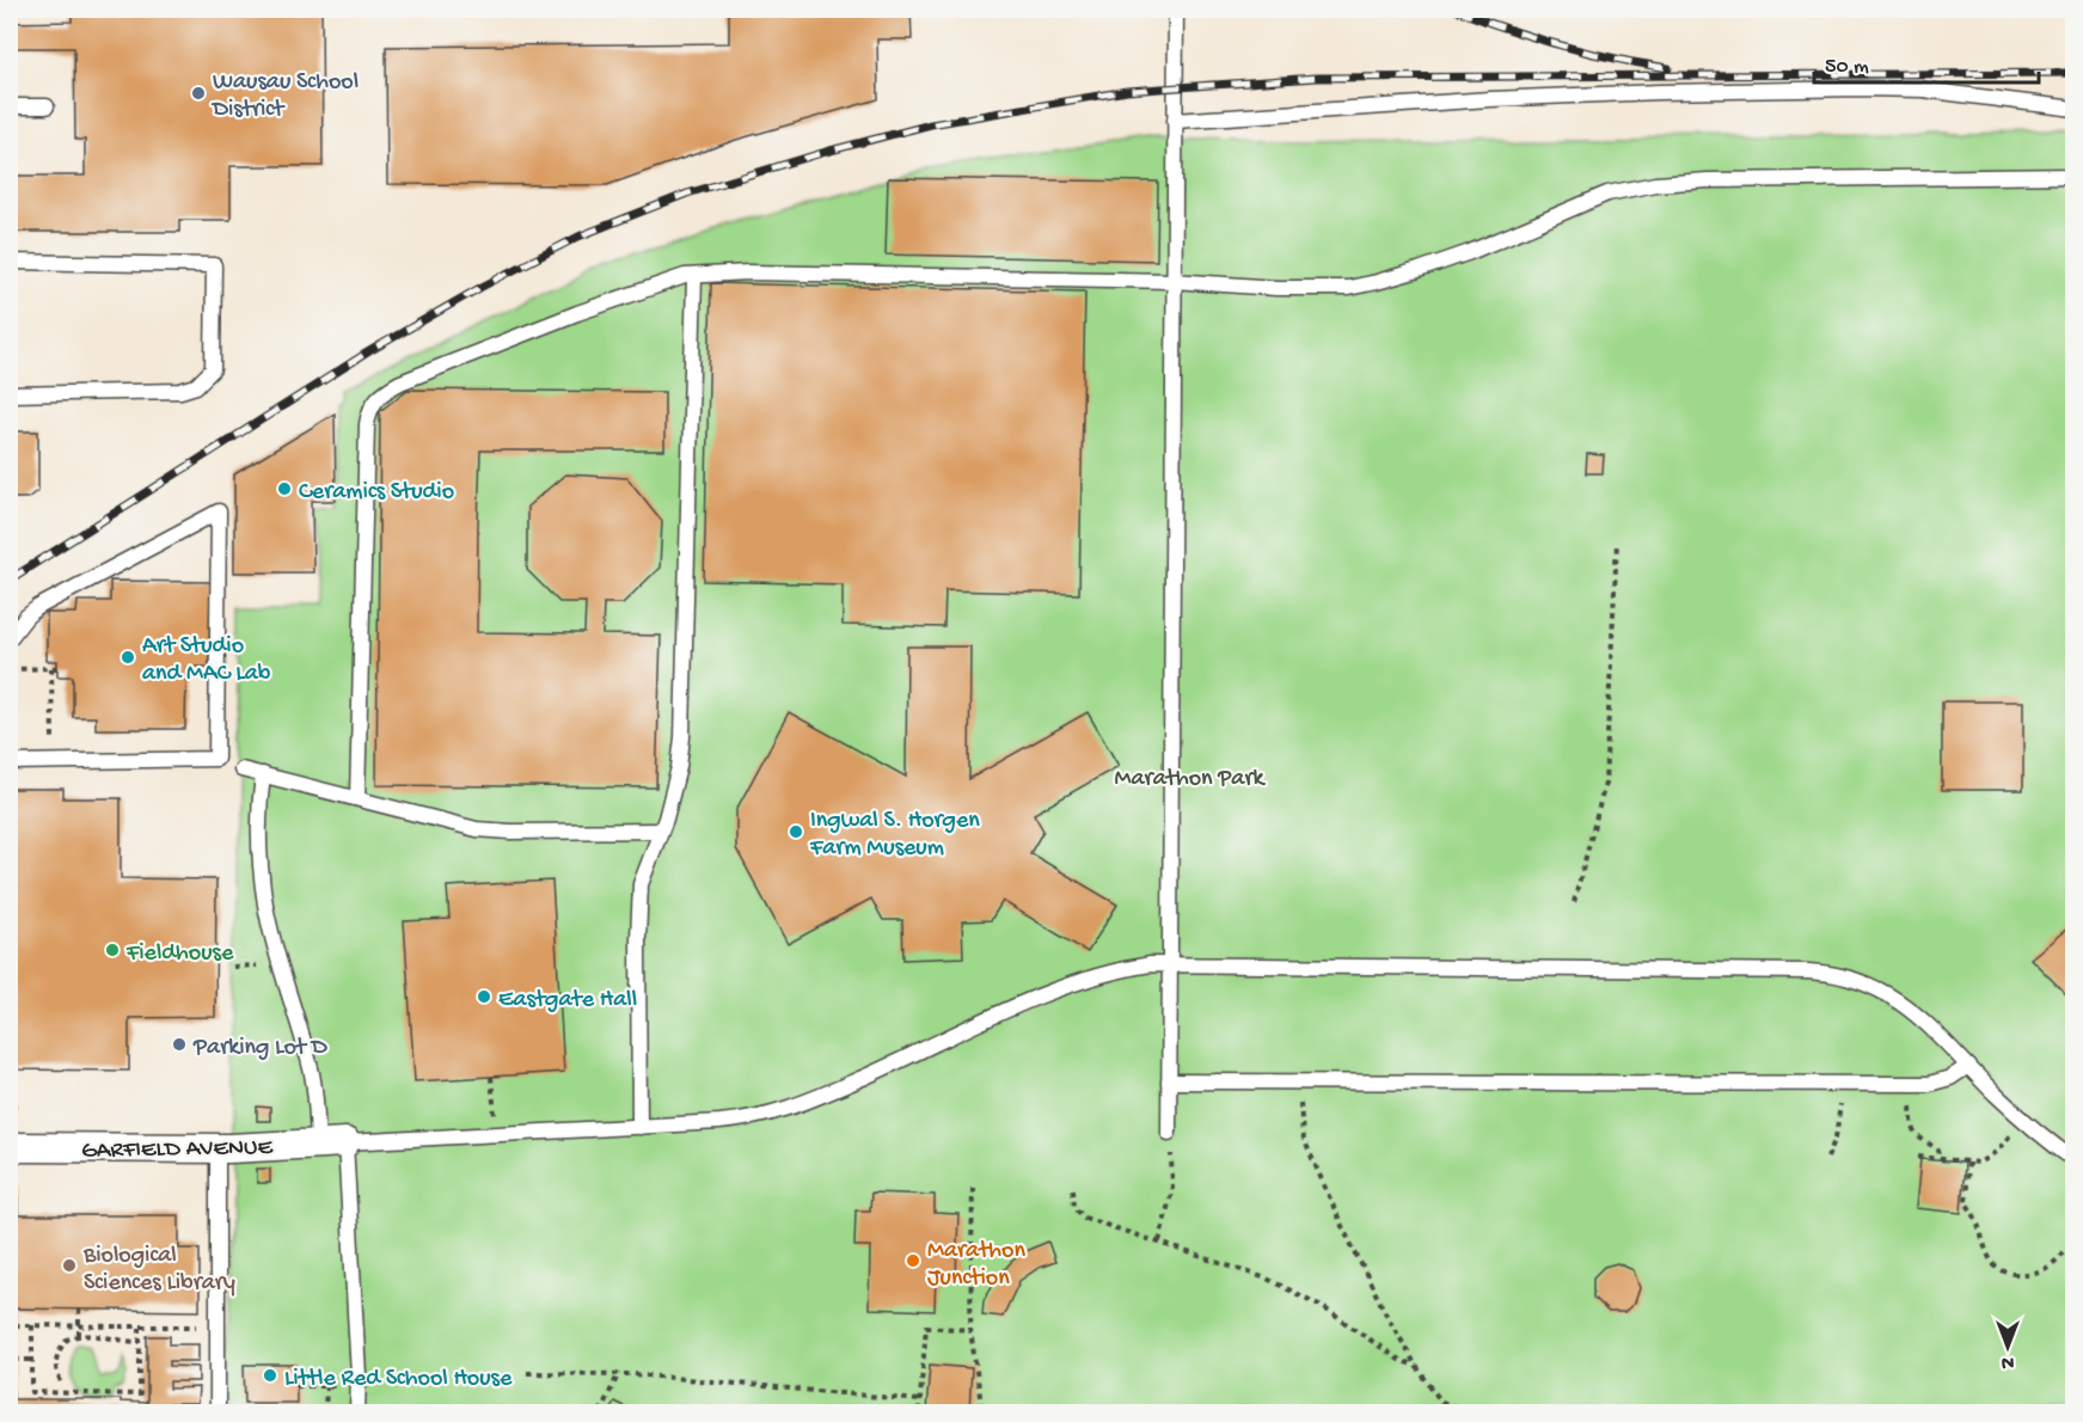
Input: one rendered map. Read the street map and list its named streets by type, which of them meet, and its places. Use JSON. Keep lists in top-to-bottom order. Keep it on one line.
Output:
{"streets":{"street":["GARFIELD AVENUE"]},"parks":["Marathon Park"],"places":["Wausau School District","Ceramics Studio","Art Studio and MAC Lab","Ingwal S. Horgen Farm Museum","Fieldhouse","Eastgate Hall","Parking Lot D","Marathon Junction","Biological Sciences Library","Little Red School House"],"scale_bar":"50 m","north":"bottom"}
